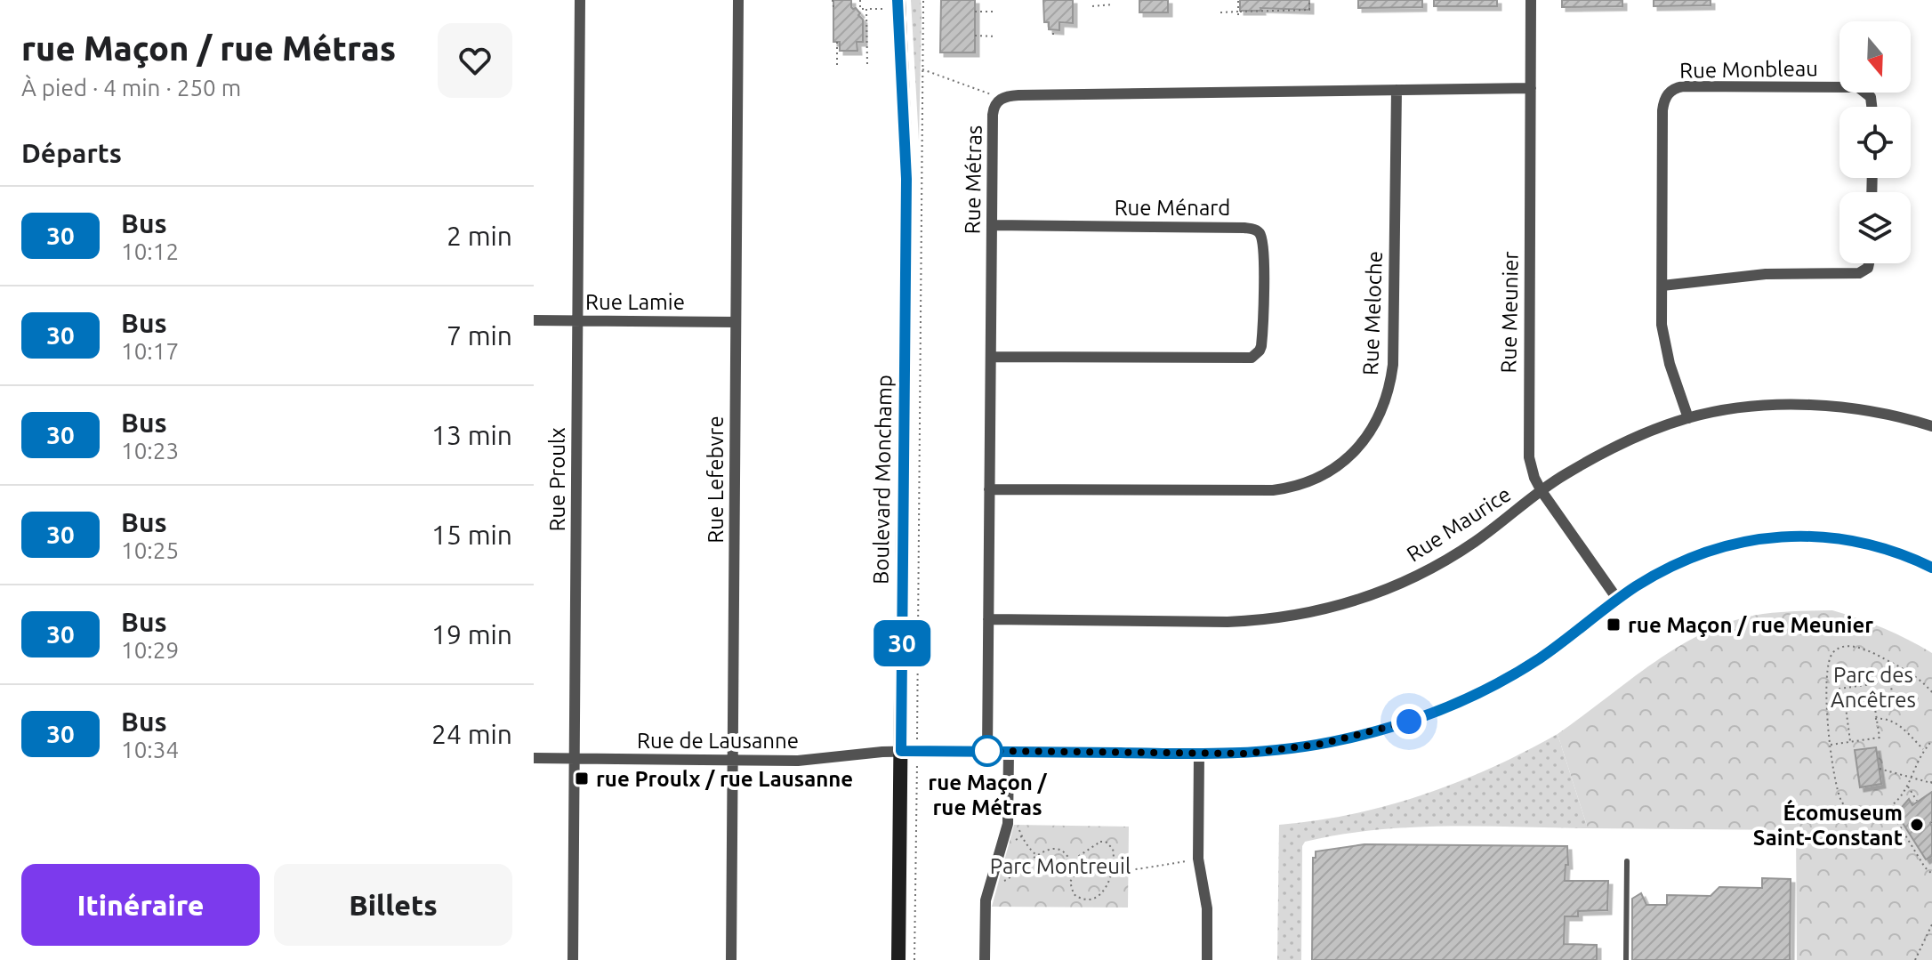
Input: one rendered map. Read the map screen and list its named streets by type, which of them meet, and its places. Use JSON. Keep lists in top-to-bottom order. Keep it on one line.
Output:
{"streets":{"street":["Rue Monbleau","Rue Métras","Rue Ménard","Rue Lamie","Rue Meunier","Rue Meloche","Rue Proulx","Rue Lefebvre","Boulevard Monchamp","Rue Maurice","Rue de Lausanne"]},"crossings":[["Rue Monbleau","Rue Maurice"],["Rue Métras","Rue Ménard"],["Rue Métras","Rue Meunier"],["Rue Métras","Rue Meloche"],["Rue Métras","Rue Maurice"],["Rue Métras","Rue de Lausanne"],["Rue Lamie","Rue Proulx"],["Rue Lamie","Rue Lefebvre"],["Rue Meunier","Rue Maurice"],["Rue Meunier","Rue de Lausanne"],["Rue Proulx","Rue de Lausanne"],["Rue Lefebvre","Rue de Lausanne"],["Boulevard Monchamp","Rue de Lausanne"]],"parks":["Parc des Ancêtres","Parc Montreuil"],"places":{"transit":["rue Maçon / rue Meunier","rue Proulx / rue Lausanne"],"other":["rue Maçon / rue Métras","Écomuseum Saint-Constant"]},"lines":["bus line 30"],"north":"bottom","page":{"heading":[["rue Maçon / rue Métras","À pied · 4 min · 250 m"],"Départs"],"on_map":"30","list":[{"mark":"30","name":"Bus","note":"10:12","value":"2 min"},{"mark":"30","name":"Bus","note":"10:17","value":"7 min"},{"mark":"30","name":"Bus","note":"10:23","value":"13 min"},{"mark":"30","name":"Bus","note":"10:25","value":"15 min"},{"mark":"30","name":"Bus","note":"10:29","value":"19 min"},{"mark":"30","name":"Bus","note":"10:34","value":"24 min"}],"buttons":["Itinéraire","Billets"]}}
